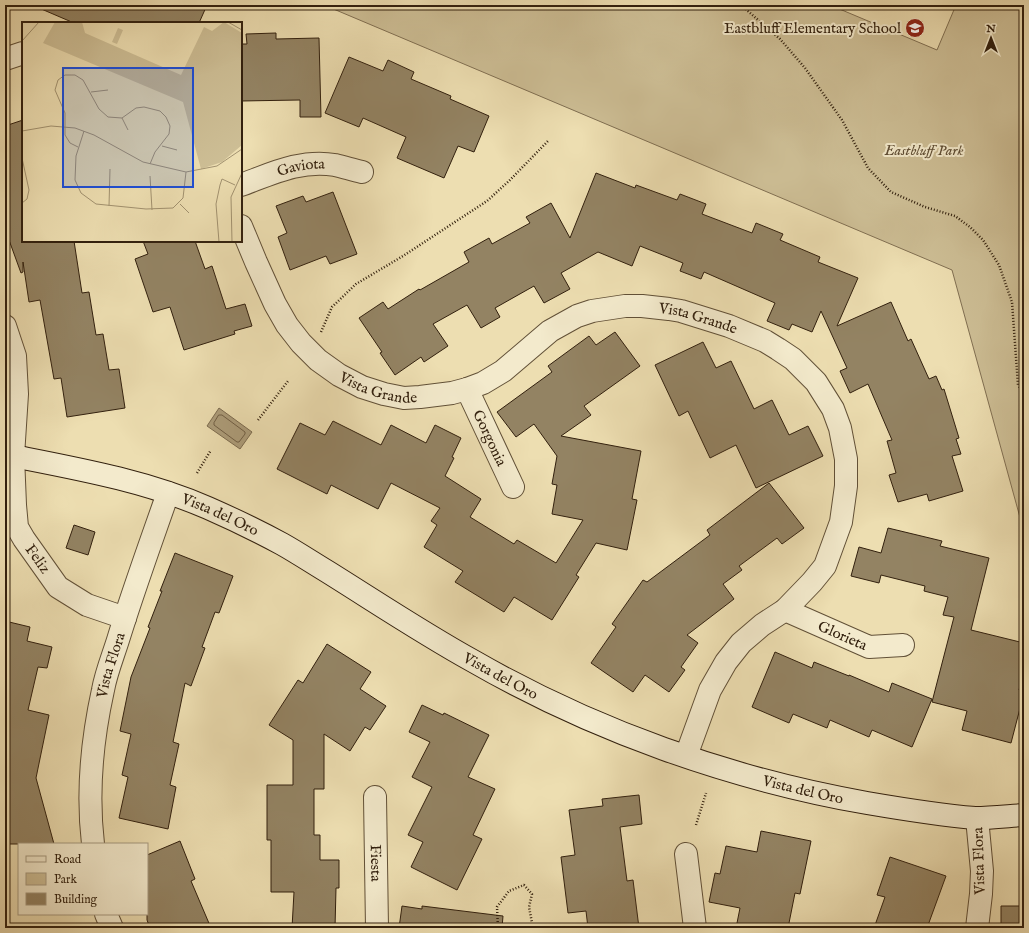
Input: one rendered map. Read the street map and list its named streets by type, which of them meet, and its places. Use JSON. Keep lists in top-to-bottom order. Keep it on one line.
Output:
{"streets":{"street":["Gaviota","Vista Grande","Gorgonia","Vista del Oro","Feliz","Glorieta","Vista Flora","Fiesta"]},"crossings":[["Vista Grande","Gorgonia"],["Vista Grande","Vista del Oro"],["Vista Grande","Glorieta"],["Vista del Oro","Feliz"],["Vista del Oro","Vista Flora"],["Feliz","Vista Flora"]],"parks":["Eastbluff Park"],"places":{"school or university":["Eastbluff Elementary School"]},"legend":["Road","Park","Building"],"north":"top"}
